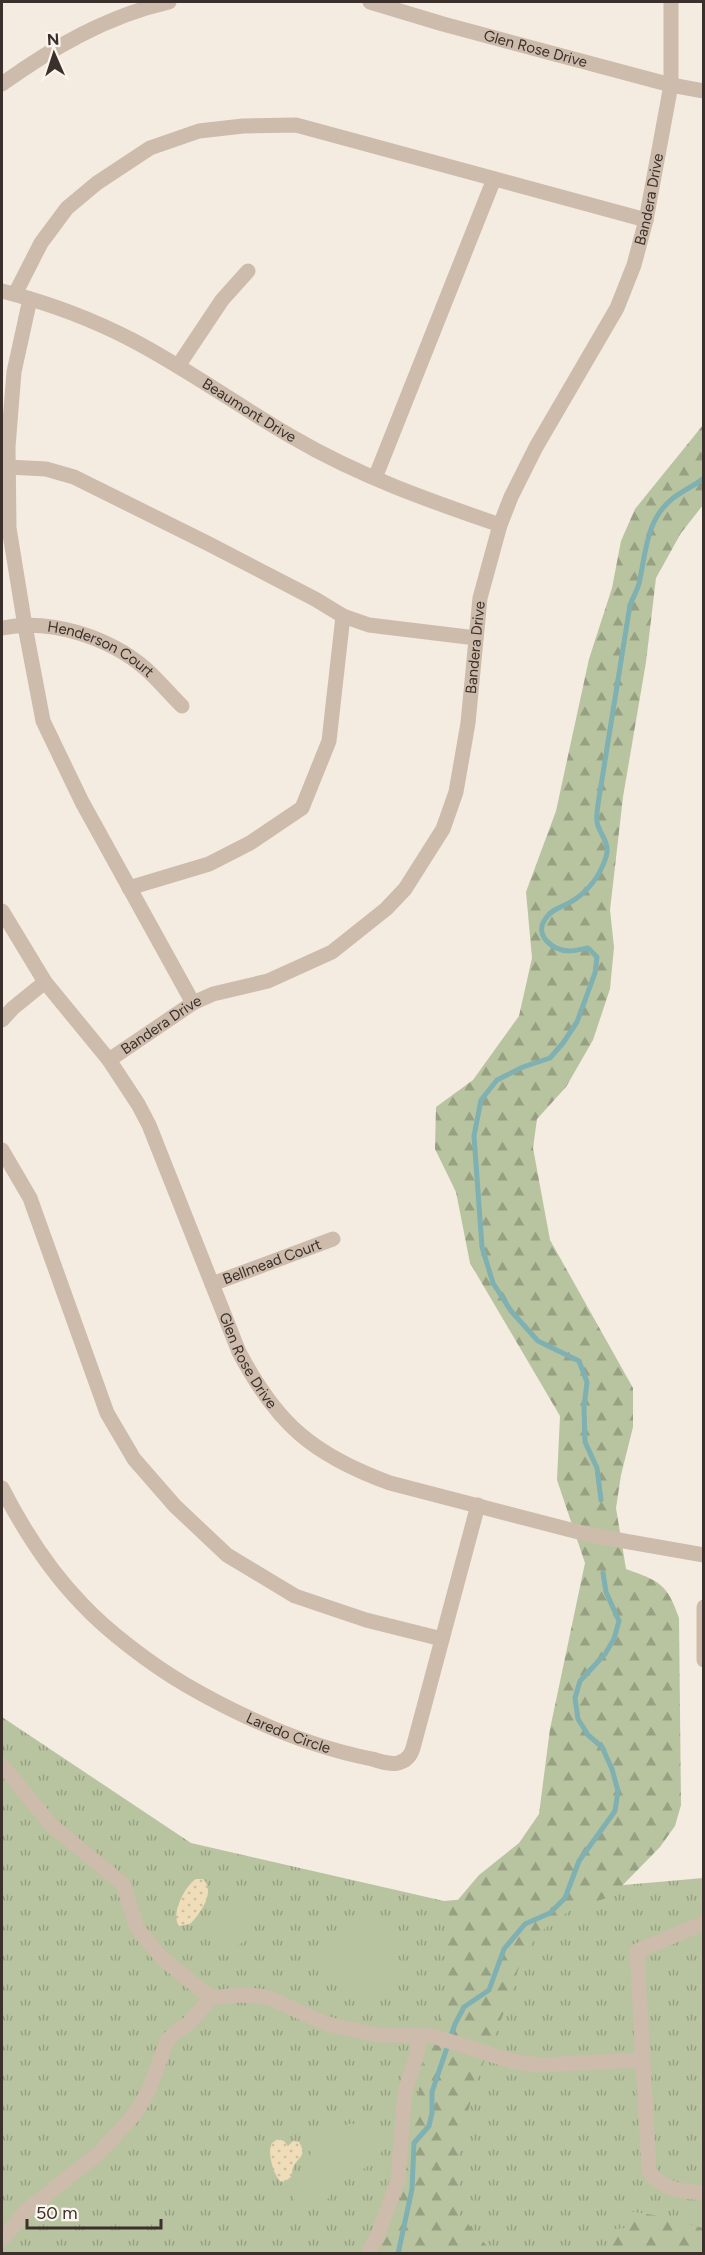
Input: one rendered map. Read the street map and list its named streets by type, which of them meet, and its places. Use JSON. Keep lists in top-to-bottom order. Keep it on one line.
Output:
{"streets":{"street":["Glen Rose Drive","Bandera Drive","Beaumont Drive","Henderson Court","Bellmead Court","Laredo Circle"]},"crossings":[["Glen Rose Drive","Bandera Drive"],["Glen Rose Drive","Bellmead Court"],["Glen Rose Drive","Laredo Circle"],["Bandera Drive","Beaumont Drive"]],"scale_bar":"50 m","north":"top"}
